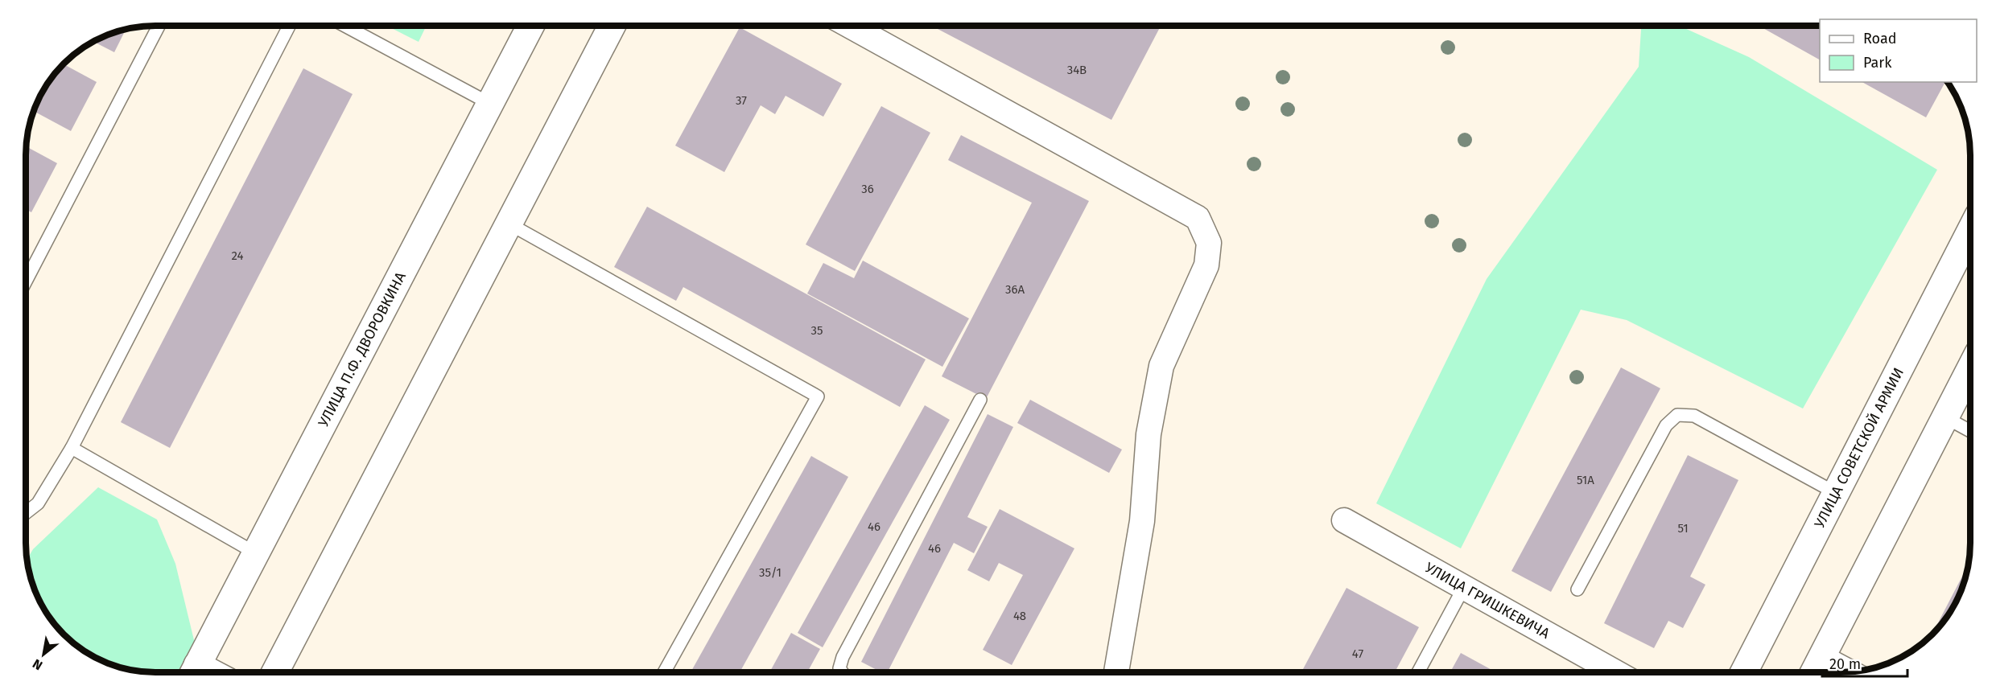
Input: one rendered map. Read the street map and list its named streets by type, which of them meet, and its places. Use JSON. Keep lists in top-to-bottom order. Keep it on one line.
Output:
{"streets":{"street":["УЛИЦА П.Ф. ДВОРОВКИНА","УЛИЦА СОВЕТСКОЙ АРМИИ","УЛИЦА ГРИШКЕВИЧА"]},"house_numbers":["34В","37","36","24","36А","35","51А","46","51","46","35/1","48","47"],"legend":["Road","Park"],"scale_bar":"20 m","north":"bottom left"}
